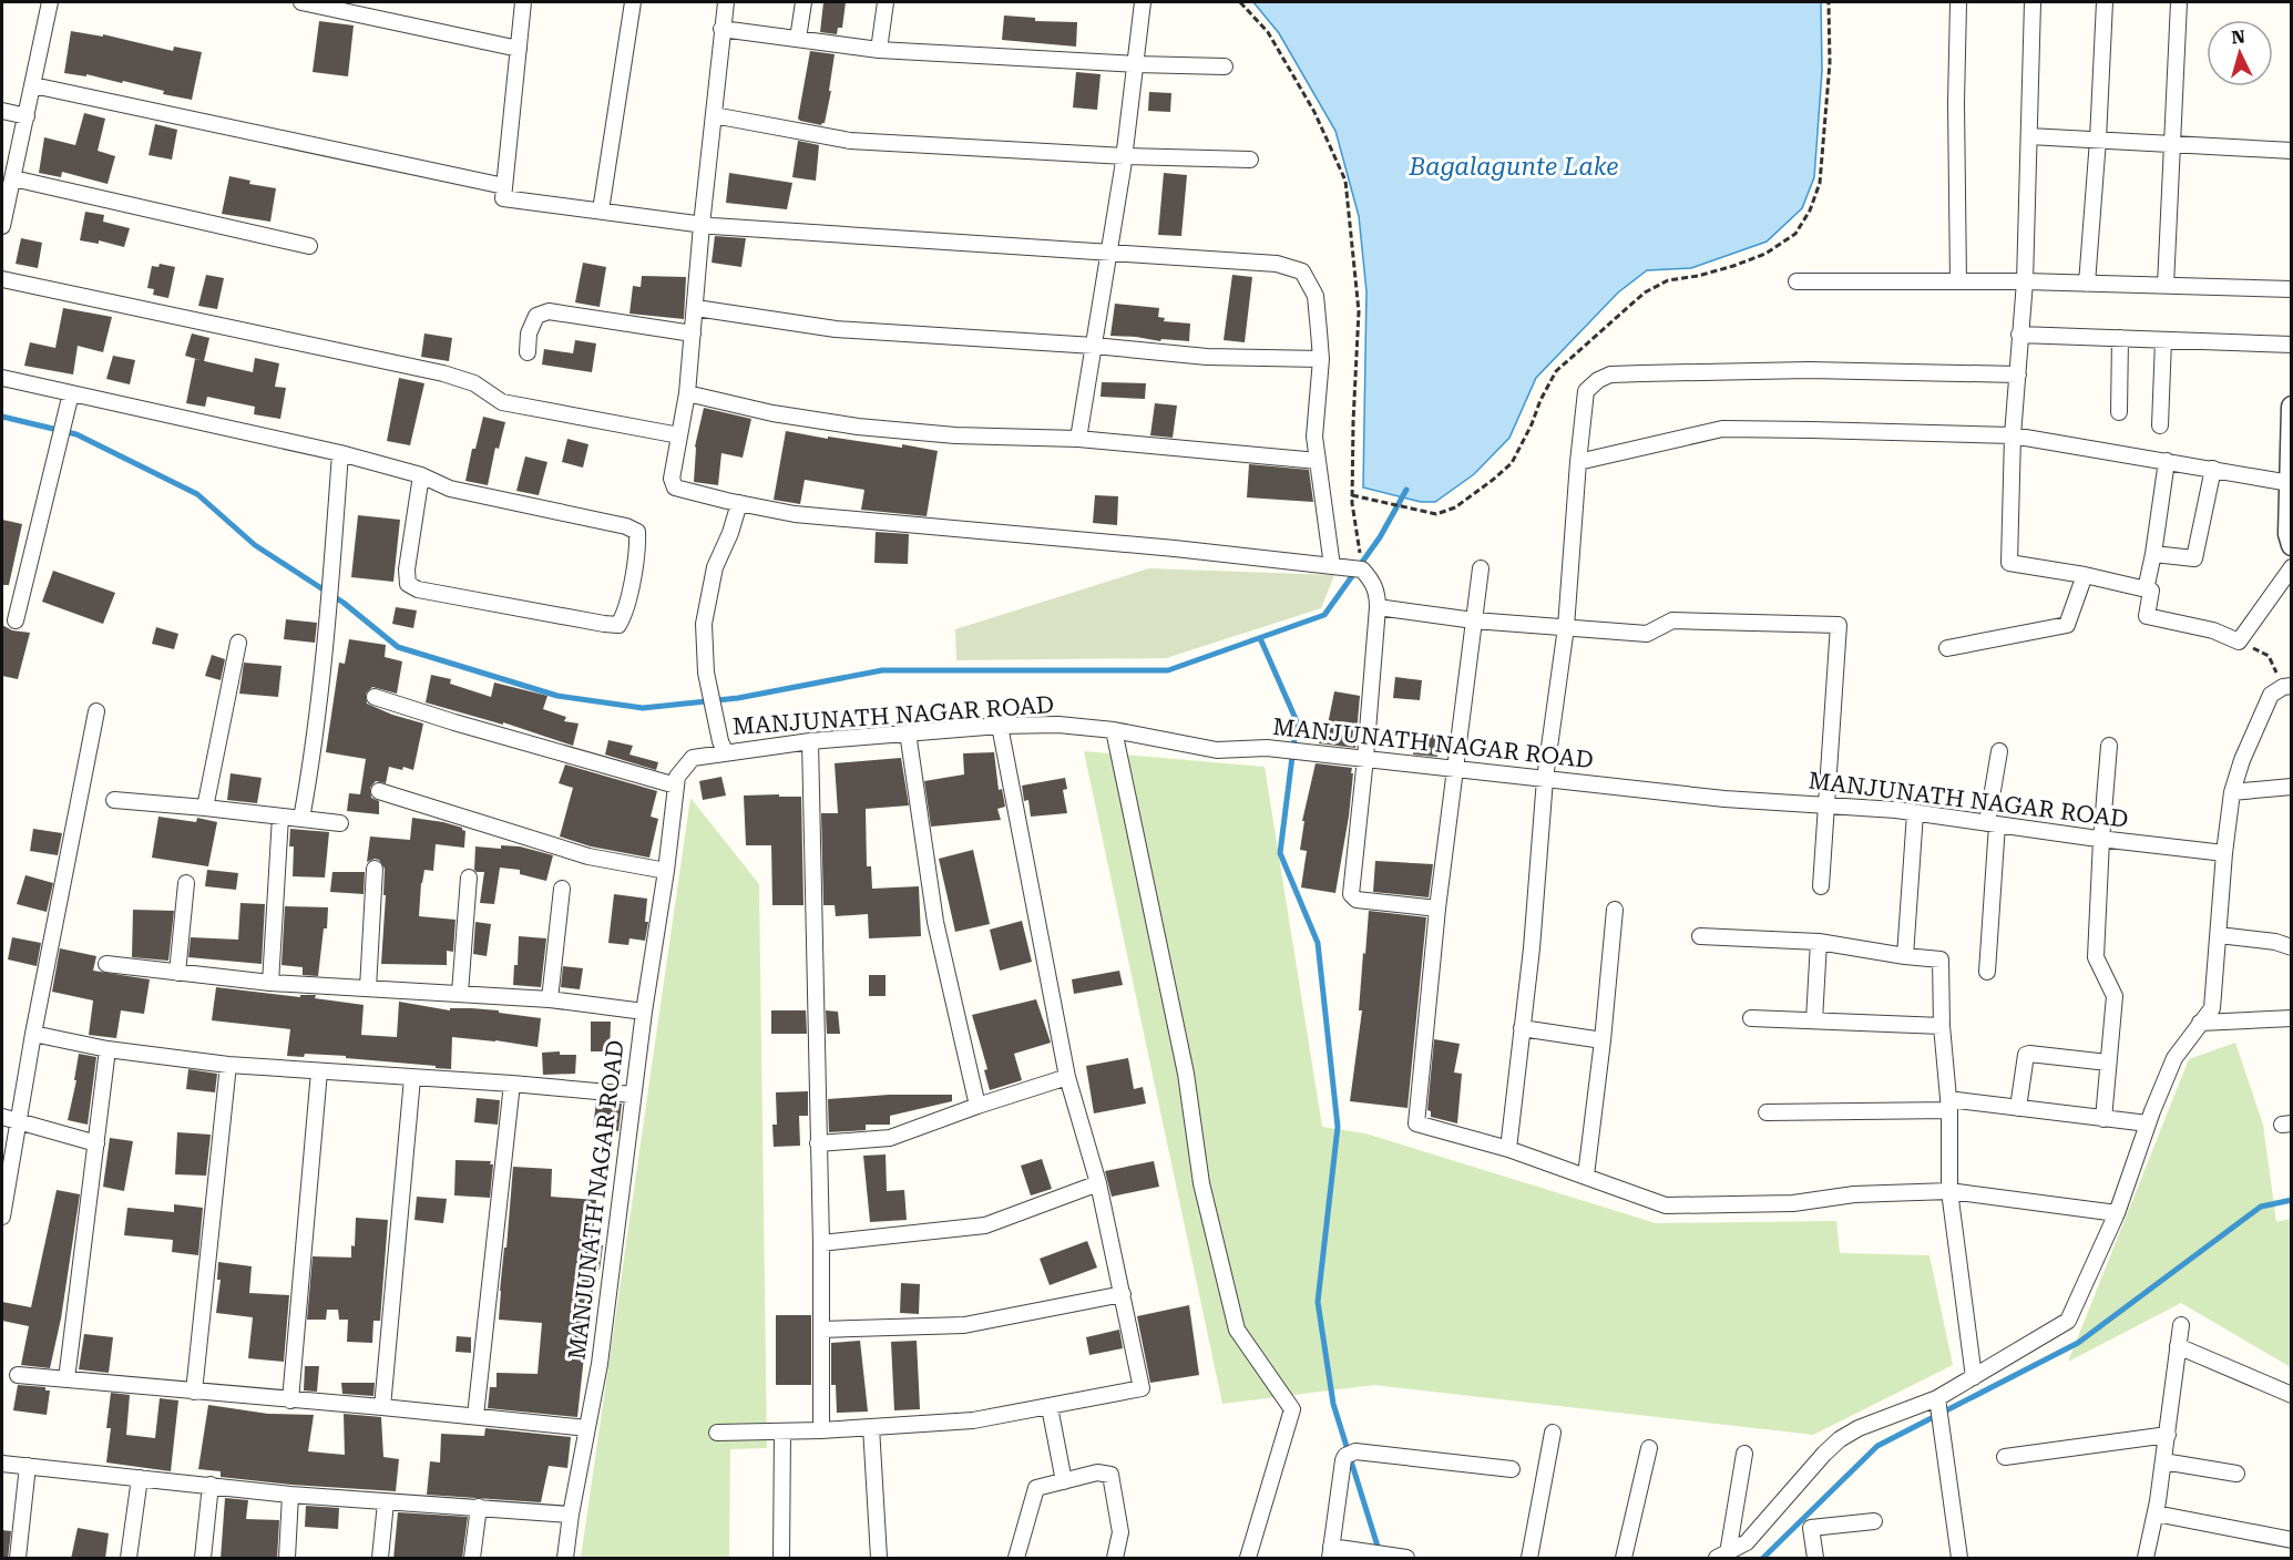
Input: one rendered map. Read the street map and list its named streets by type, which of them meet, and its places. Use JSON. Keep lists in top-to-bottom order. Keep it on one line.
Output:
{"streets":{"street":["MANJUNATH NAGAR ROAD"]},"water":["Bagalagunte Lake"],"north":"top"}
